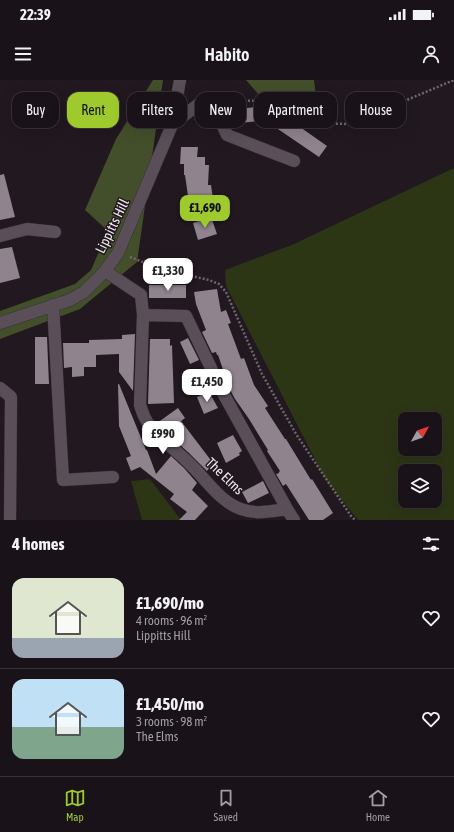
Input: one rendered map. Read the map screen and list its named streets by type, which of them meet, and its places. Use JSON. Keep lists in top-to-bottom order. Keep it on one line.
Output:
{"streets":{"street":["Lippitts Hill","The Elms"]},"crossings":[["Lippitts Hill","The Elms"]],"north":"top right","page":{"status":"22:39","header":"Habito","chip":["Buy","Rent","Filters","New","Apartment","House"],"price":["£1,690","£1,330","£1,450","£990"],"heading":"4 homes","list":[{"name":"£1,690/mo","note":"4 rooms · 96 m² · Lippitts Hill"},{"name":"£1,450/mo","note":"3 rooms · 98 m² · The Elms"}],"tabs":["Map","Saved","Home"]}}
